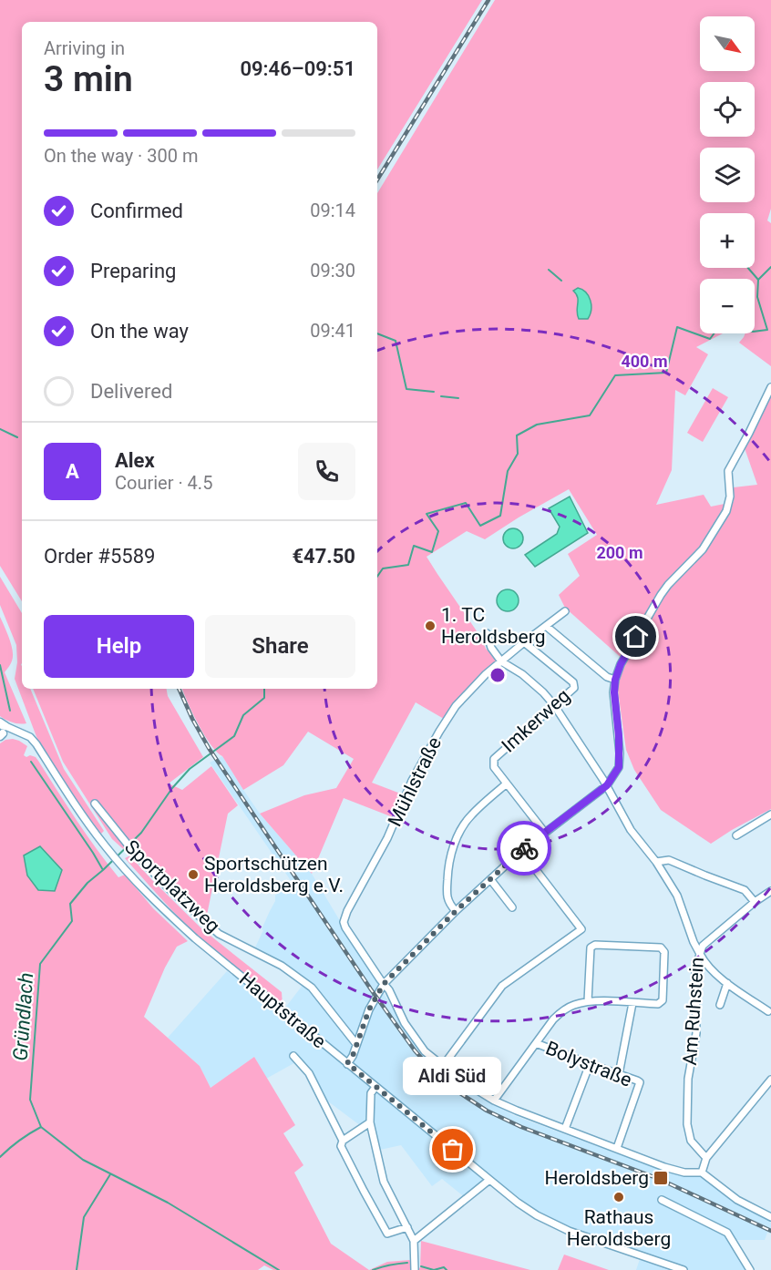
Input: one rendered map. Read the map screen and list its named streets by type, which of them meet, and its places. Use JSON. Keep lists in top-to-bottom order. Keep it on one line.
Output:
{"streets":{"street":["Imkerweg","Mühlstraße","Sportplatzweg","Hauptstraße","Am Ruhstein","Bolystraße"]},"crossings":[["Imkerweg","Mühlstraße"],["Imkerweg","Am Ruhstein"],["Mühlstraße","Am Ruhstein"],["Mühlstraße","Bolystraße"]],"water":["Gründlach"],"places":{"other":["1. TC Heroldsberg","Sportschützen Heroldsberg e.V.","Aldi Süd","Rathaus Heroldsberg"],"transit":["Heroldsberg"]},"north":"bottom right","page":{"map_buttons":["+","−"],"heading":["3 min","Arriving in","09:46–09:51"],"panel":["Alex","Courier · 4.5","Order #5589","€47.50"],"bar":"On the way · 300 m","list":[["Confirmed","09:14"],["Preparing","09:30"],["On the way","09:41"],"Delivered"],"round":"A","buttons":["Help","Share"],"bubble":"Aldi Süd"},"rings":["400 m","200 m"]}
